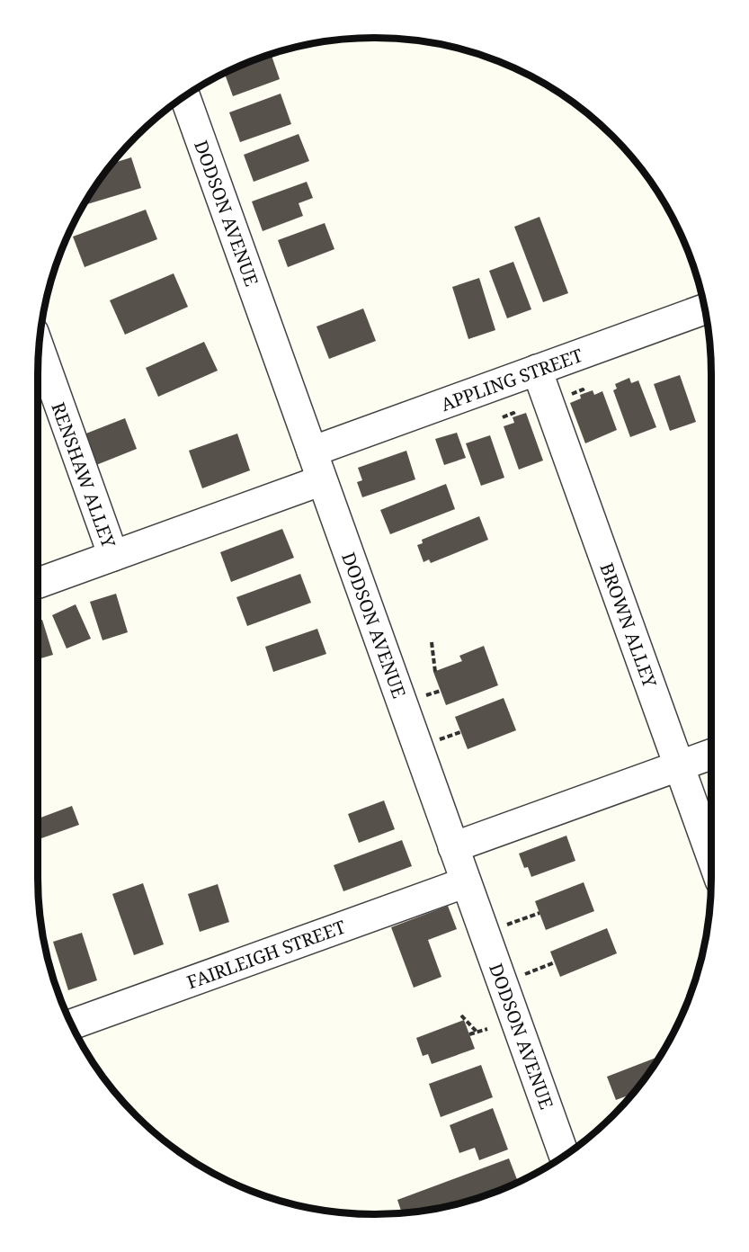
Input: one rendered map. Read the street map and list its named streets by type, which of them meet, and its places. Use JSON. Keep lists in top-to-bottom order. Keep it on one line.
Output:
{"streets":{"street":["DODSON AVENUE","APPLING STREET","RENSHAW ALLEY","BROWN ALLEY","FAIRLEIGH STREET"]},"crossings":[["DODSON AVENUE","APPLING STREET"],["DODSON AVENUE","FAIRLEIGH STREET"],["APPLING STREET","BROWN ALLEY"]]}
